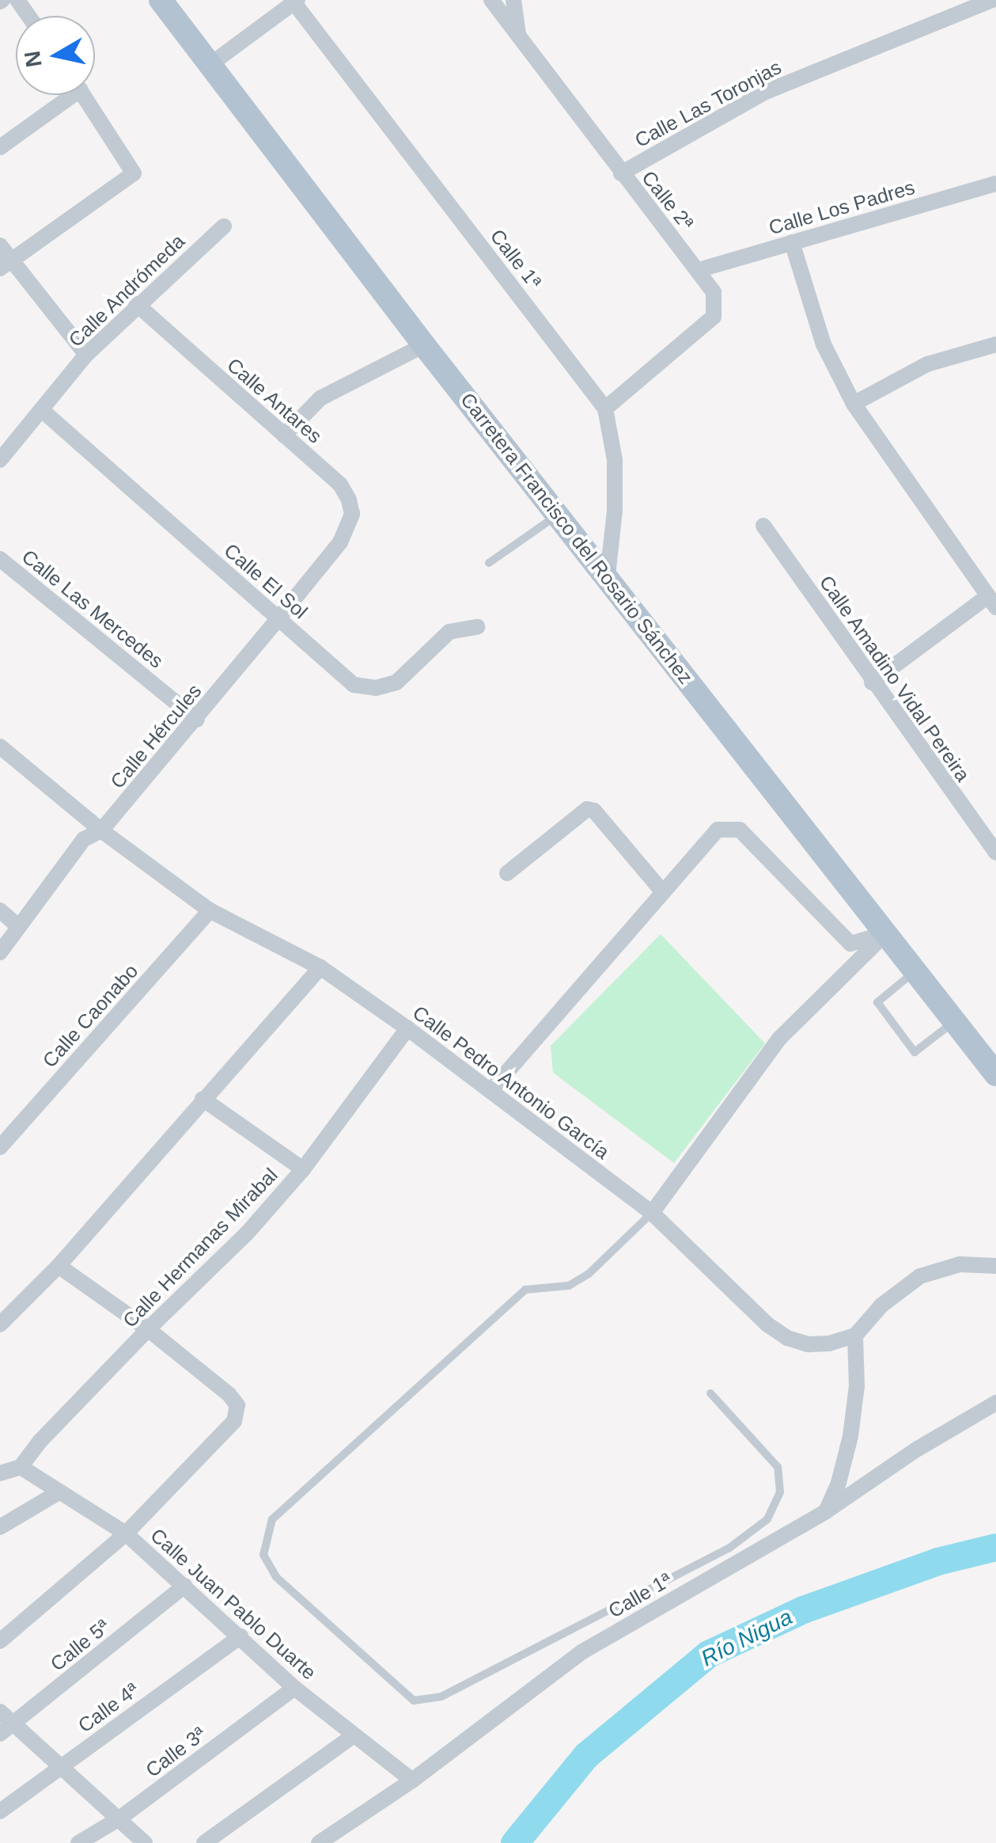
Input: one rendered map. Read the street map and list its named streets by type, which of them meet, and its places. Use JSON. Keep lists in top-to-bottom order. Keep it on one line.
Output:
{"streets":{"main road":["Carretera Francisco del Rosario Sánchez"],"street":["Calle Las Toronjas","Calle 2ª","Calle Los Padres","Calle 1ª","Calle Andrómeda","Calle Antares","Calle El Sol","Calle Las Mercedes","Calle Amadino Vidal Pereira","Calle Hércules","Calle Caonabo","Calle Pedro Antonio García","Calle Hermanas Mirabal","Calle Juan Pablo Duarte","Calle 5ª","Calle 4ª","Calle 3ª"]},"crossings":[["Calle Las Toronjas","Calle 2ª"],["Calle 2ª","Calle Los Padres"],["Calle 2ª","Calle 1ª"],["Calle 1ª","Carretera Francisco del Rosario Sánchez"],["Calle 1ª","Calle Juan Pablo Duarte"],["Calle Andrómeda","Calle Antares"],["Calle Andrómeda","Calle El Sol"],["Calle Antares","Calle Hércules"],["Calle El Sol","Calle Hércules"],["Calle Las Mercedes","Calle Hércules"],["Calle Hércules","Calle Pedro Antonio García"],["Calle Caonabo","Calle Pedro Antonio García"],["Calle Pedro Antonio García","Calle Hermanas Mirabal"],["Calle Hermanas Mirabal","Calle Juan Pablo Duarte"],["Calle Juan Pablo Duarte","Calle 5ª"],["Calle Juan Pablo Duarte","Calle 4ª"],["Calle Juan Pablo Duarte","Calle 3ª"]],"water":["Río Nigua"],"north":"left"}
